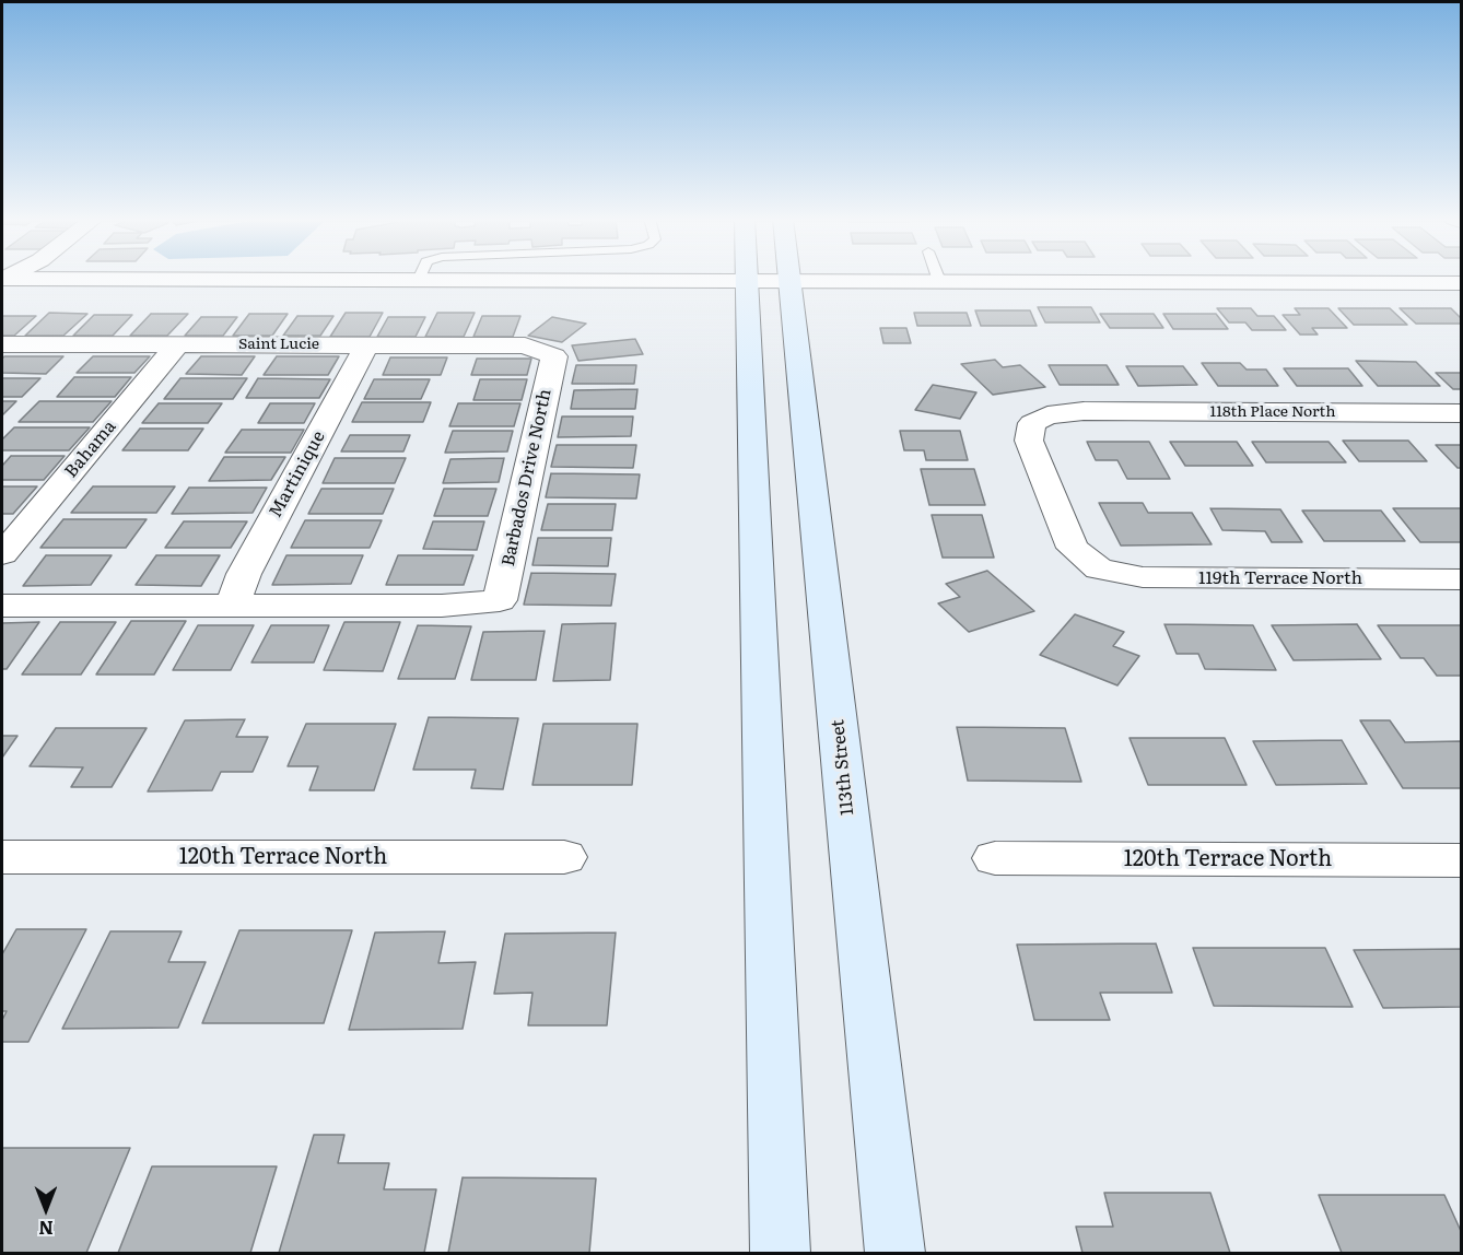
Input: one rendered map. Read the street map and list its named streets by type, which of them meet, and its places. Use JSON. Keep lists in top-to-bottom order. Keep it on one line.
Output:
{"streets":{"main road":["113th Street"],"street":["Saint Lucie","118th Place North","Bahama","Martinique","Barbados Drive North","119th Terrace North","120th Terrace North"]},"crossings":[["Saint Lucie","Bahama"],["Saint Lucie","Martinique"],["Saint Lucie","Barbados Drive North"],["118th Place North","119th Terrace North"],["Martinique","Barbados Drive North"]],"north":"bottom"}
